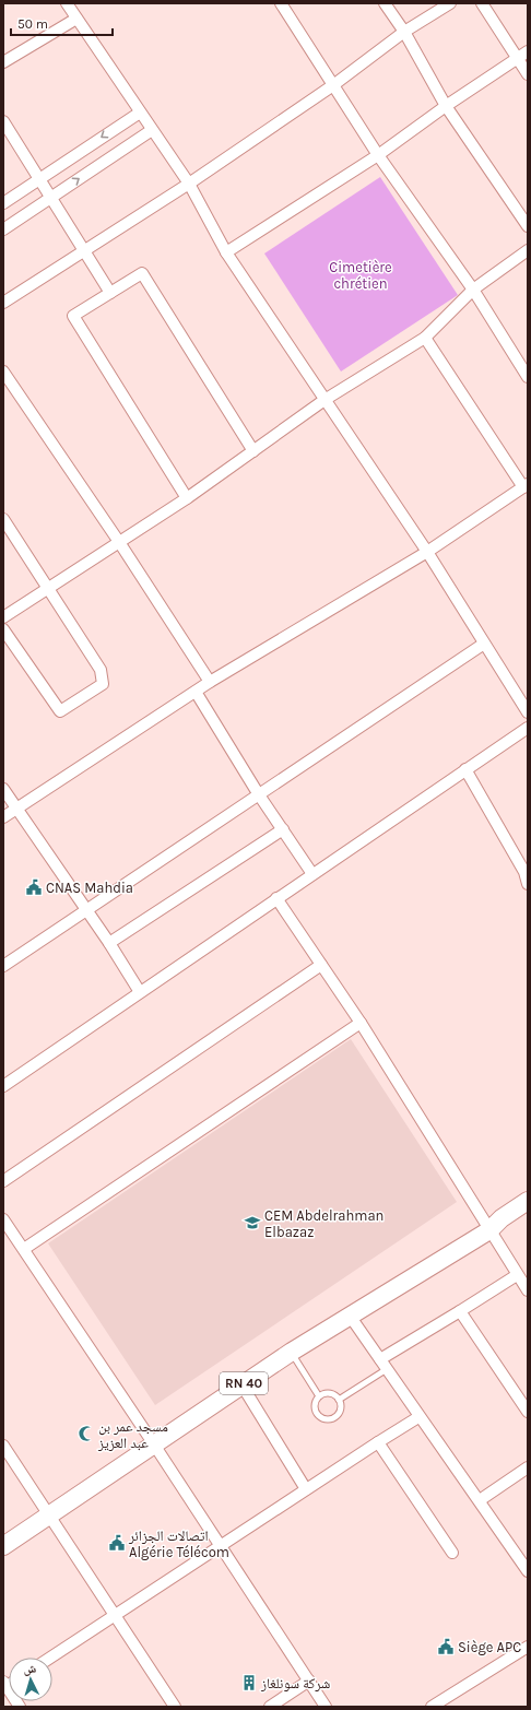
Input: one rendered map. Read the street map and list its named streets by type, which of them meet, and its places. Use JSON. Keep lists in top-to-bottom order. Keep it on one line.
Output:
{"streets":{"main road":["RN 40"]},"parks":["Cimetière chrétien"],"places":{"public building":["CNAS Mahdia","اتصالات الجزائر Algérie Télécom","Siège APC"],"school or university":["CEM Abdelrahman Elbazaz"],"mosque":["مسجد عمر بن عبد العزيز"],"building":["شركة سونلغاز"]},"scale_bar":"50 m","north":"top"}
